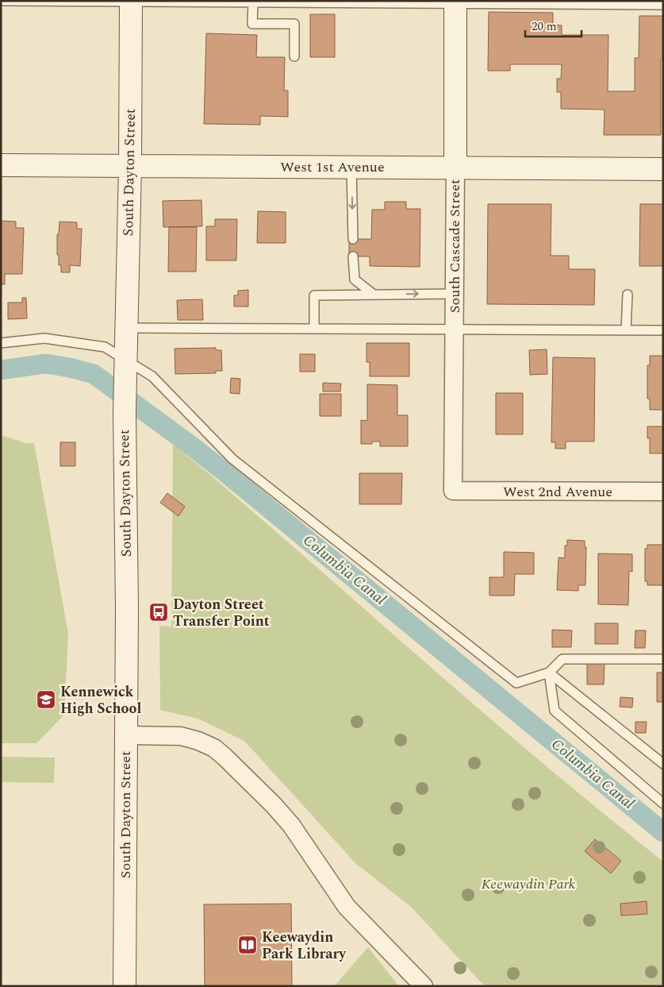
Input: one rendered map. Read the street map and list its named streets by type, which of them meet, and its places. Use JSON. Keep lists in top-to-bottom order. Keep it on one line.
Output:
{"streets":{"street":["West 1st Avenue","South Dayton Street","South Cascade Street","West 2nd Avenue"]},"crossings":[["West 1st Avenue","South Dayton Street"],["West 1st Avenue","South Cascade Street"],["South Cascade Street","West 2nd Avenue"]],"water":["Columbia Canal"],"parks":["Keewaydin Park"],"places":{"bus stop":["Dayton Street Transfer Point"],"school or university":["Kennewick High School"],"library":["Keewaydin Park Library"]},"scale_bar":"20 m"}
